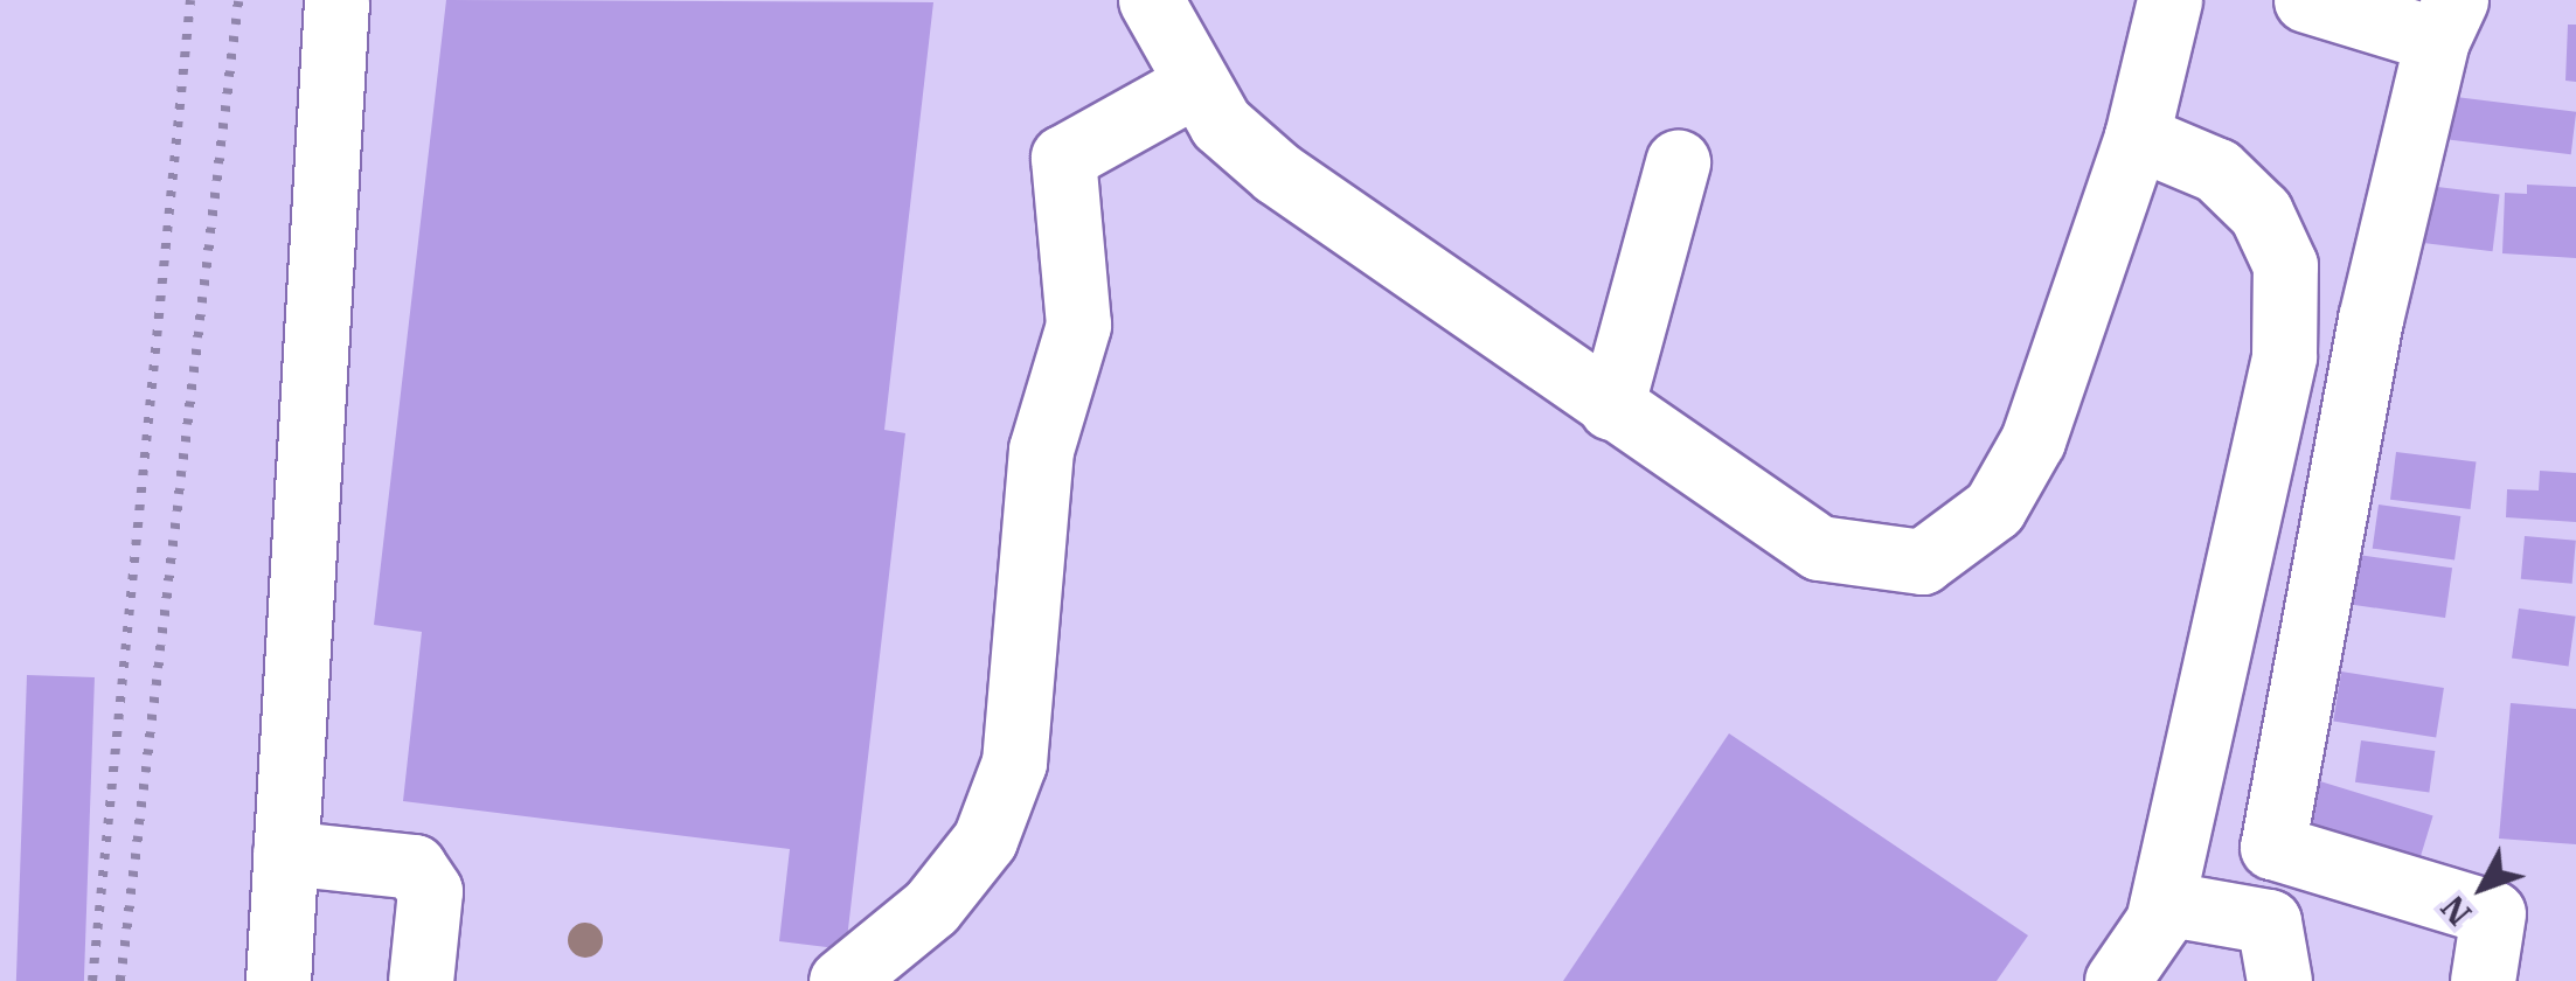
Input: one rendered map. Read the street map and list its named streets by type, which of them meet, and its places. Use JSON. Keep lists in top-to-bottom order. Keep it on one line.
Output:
{"north":"bottom left"}
